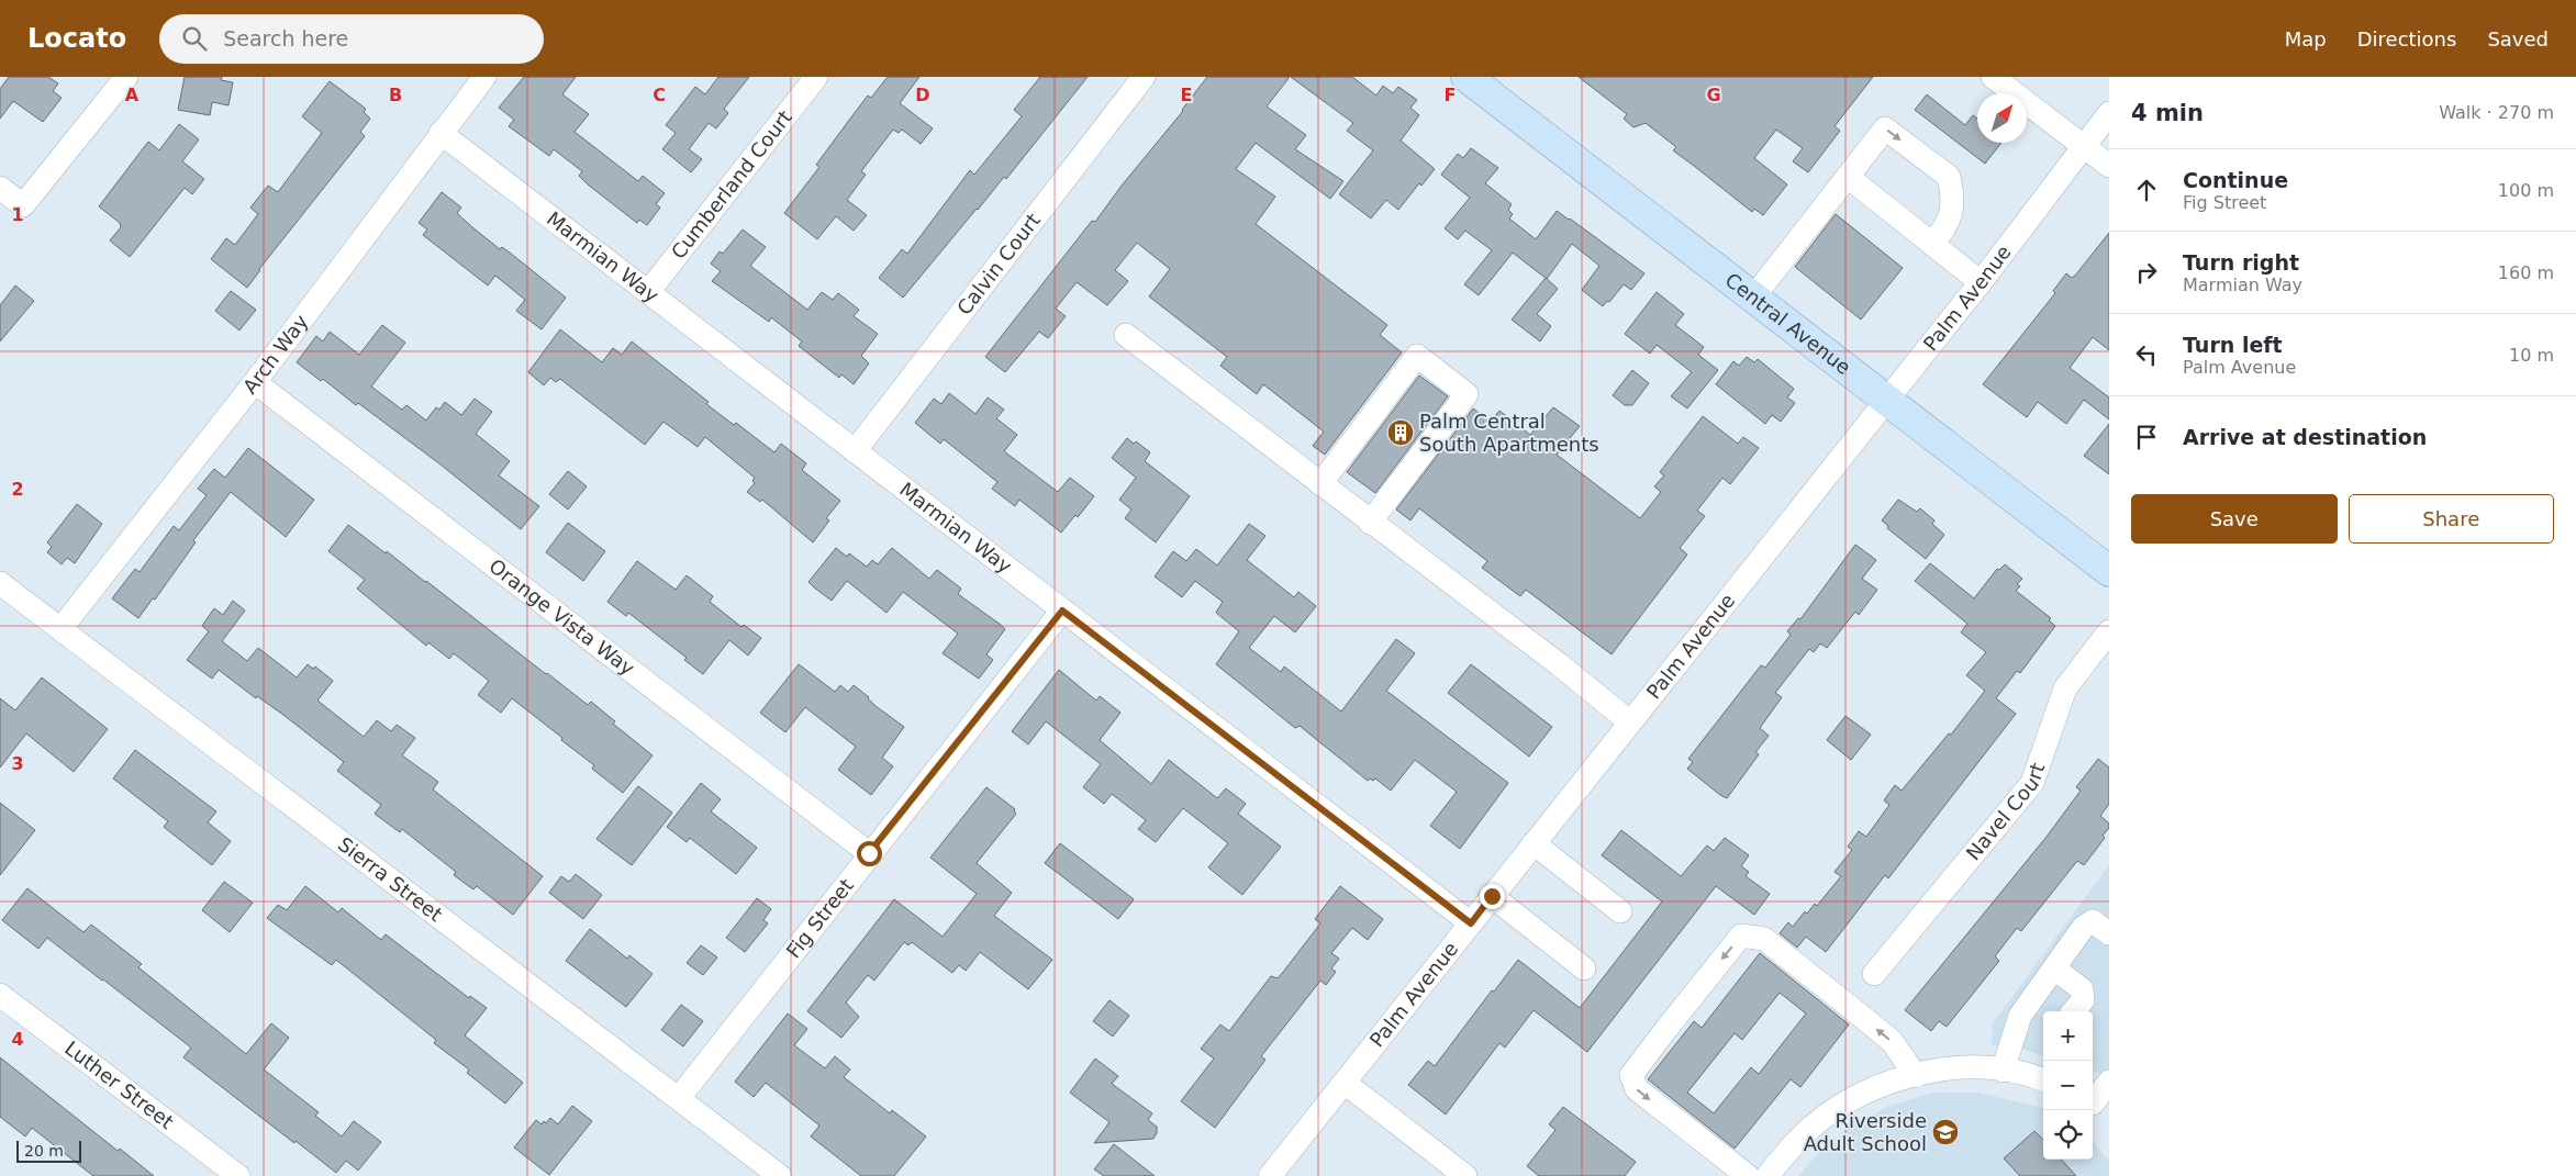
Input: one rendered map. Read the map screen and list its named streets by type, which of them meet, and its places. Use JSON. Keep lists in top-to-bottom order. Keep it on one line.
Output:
{"streets":{"main road":["Central Avenue"],"street":["Cumberland Court","Marmian Way","Calvin Court","Palm Avenue","Arch Way","Orange Vista Way","Navel Court","Sierra Street","Fig Street","Luther Street"]},"crossings":[["Cumberland Court","Marmian Way"],["Marmian Way","Calvin Court"],["Marmian Way","Palm Avenue"],["Marmian Way","Arch Way"],["Marmian Way","Fig Street"],["Palm Avenue","Central Avenue"],["Arch Way","Orange Vista Way"],["Arch Way","Sierra Street"],["Orange Vista Way","Fig Street"],["Sierra Street","Fig Street"]],"places":{"building":["Palm Central South Apartments"],"school or university":["Riverside Adult School"]},"scale_bar":"20 m","north":"top right","page":{"header":"Locato","search":"Search here","nav":["Map","Directions","Saved"],"heading":["4 min","Walk · 270 m"],"list":[["Continue","Fig Street","100 m"],["Turn right","Marmian Way","160 m"],["Turn left","Palm Avenue","10 m"],"Arrive at destination"],"buttons":["Save","Share"],"map_buttons":["+","−"],"scale":"20 m"},"grid":{"columns":["A","B","C","D","E","F","G"],"rows":["1","2","3","4"]}}
